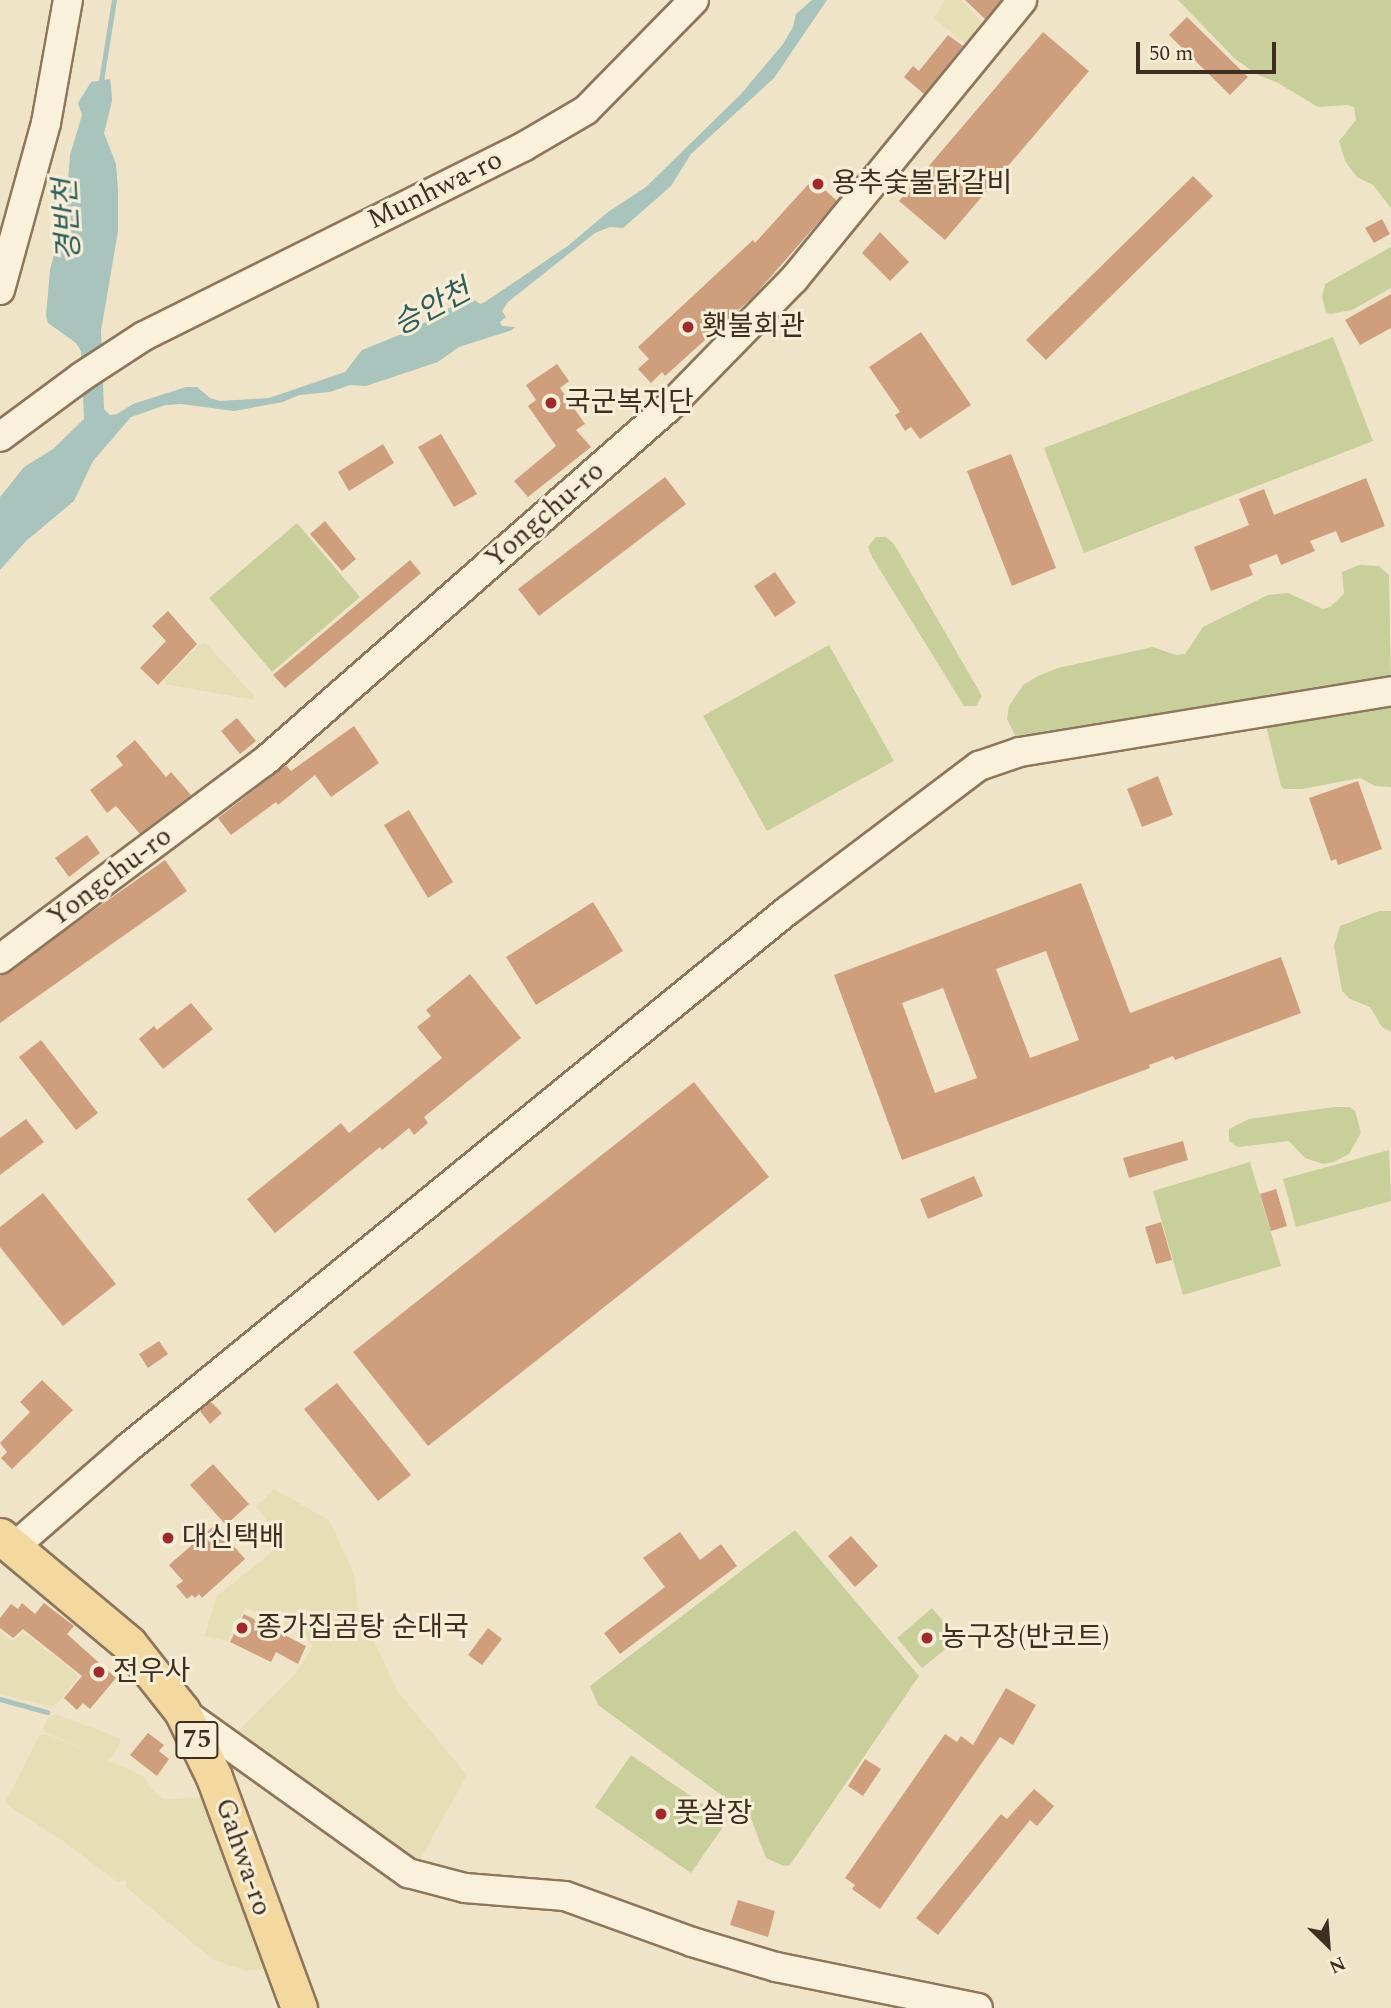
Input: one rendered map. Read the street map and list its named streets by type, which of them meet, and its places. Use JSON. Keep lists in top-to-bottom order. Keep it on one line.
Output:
{"streets":{"main road":["75","Gahwa-ro"],"street":["Munhwa-ro","Yongchu-ro"]},"water":["경반천","승안천"],"places":["용추숯불닭갈비","횃불회관","국군복지단","대신택배","종가집곰탕 순대국","농구장(반코트)","전우사","풋살장"],"scale_bar":"50 m","north":"bottom right"}
